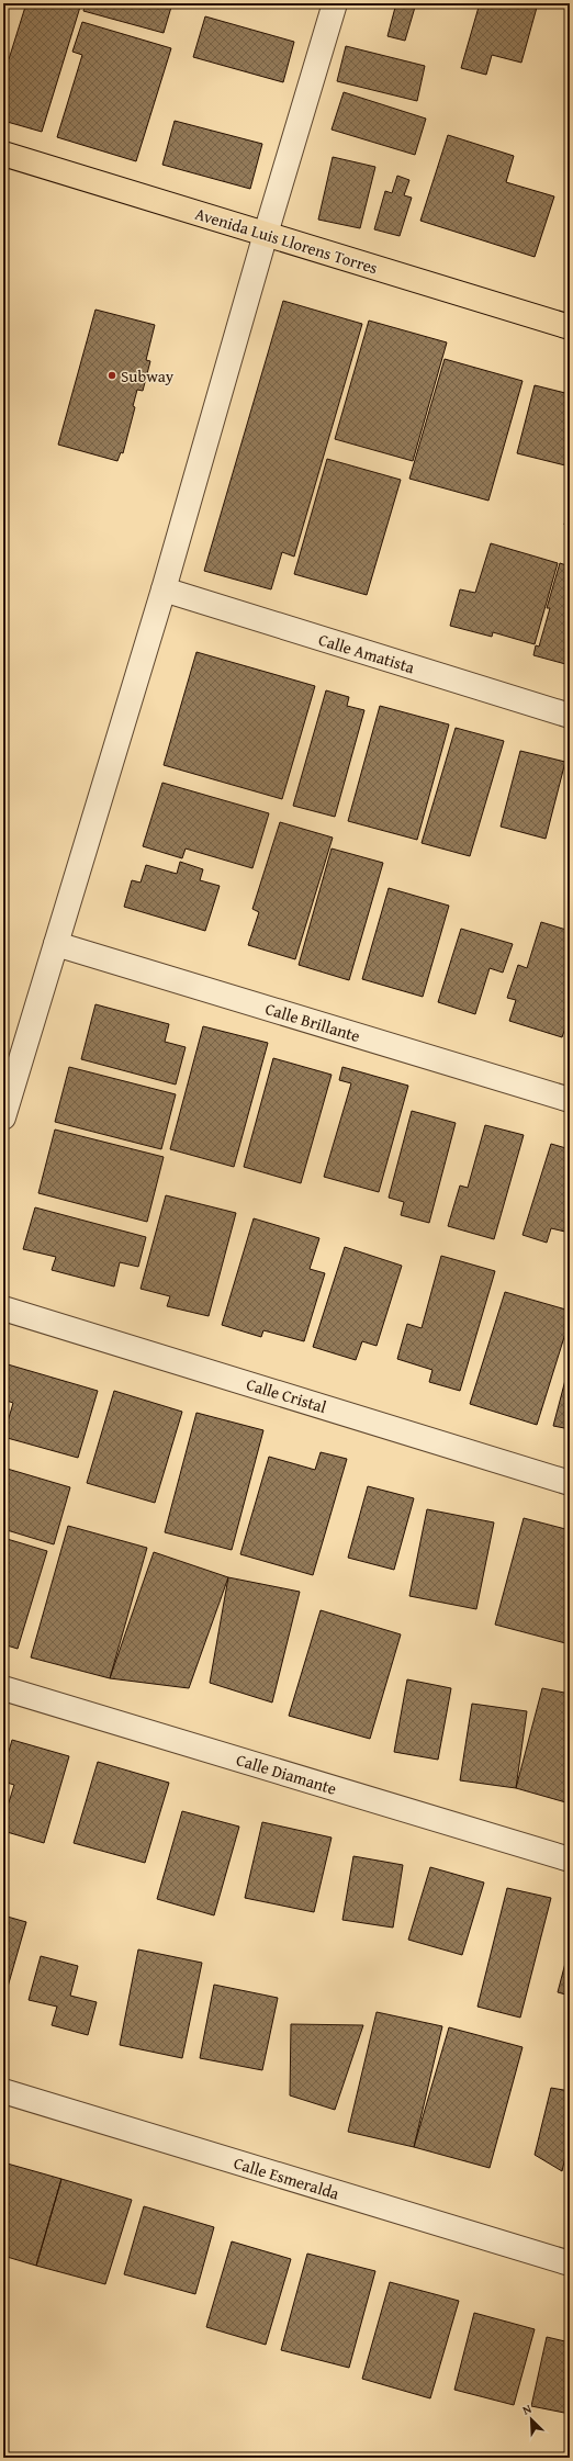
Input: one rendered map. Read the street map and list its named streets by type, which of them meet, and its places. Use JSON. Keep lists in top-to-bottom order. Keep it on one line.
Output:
{"streets":{"main road":["Avenida Luis Llorens Torres"],"street":["Calle Amatista","Calle Brillante","Calle Cristal","Calle Diamante","Calle Esmeralda"]},"places":["Subway"],"north":"top left"}
